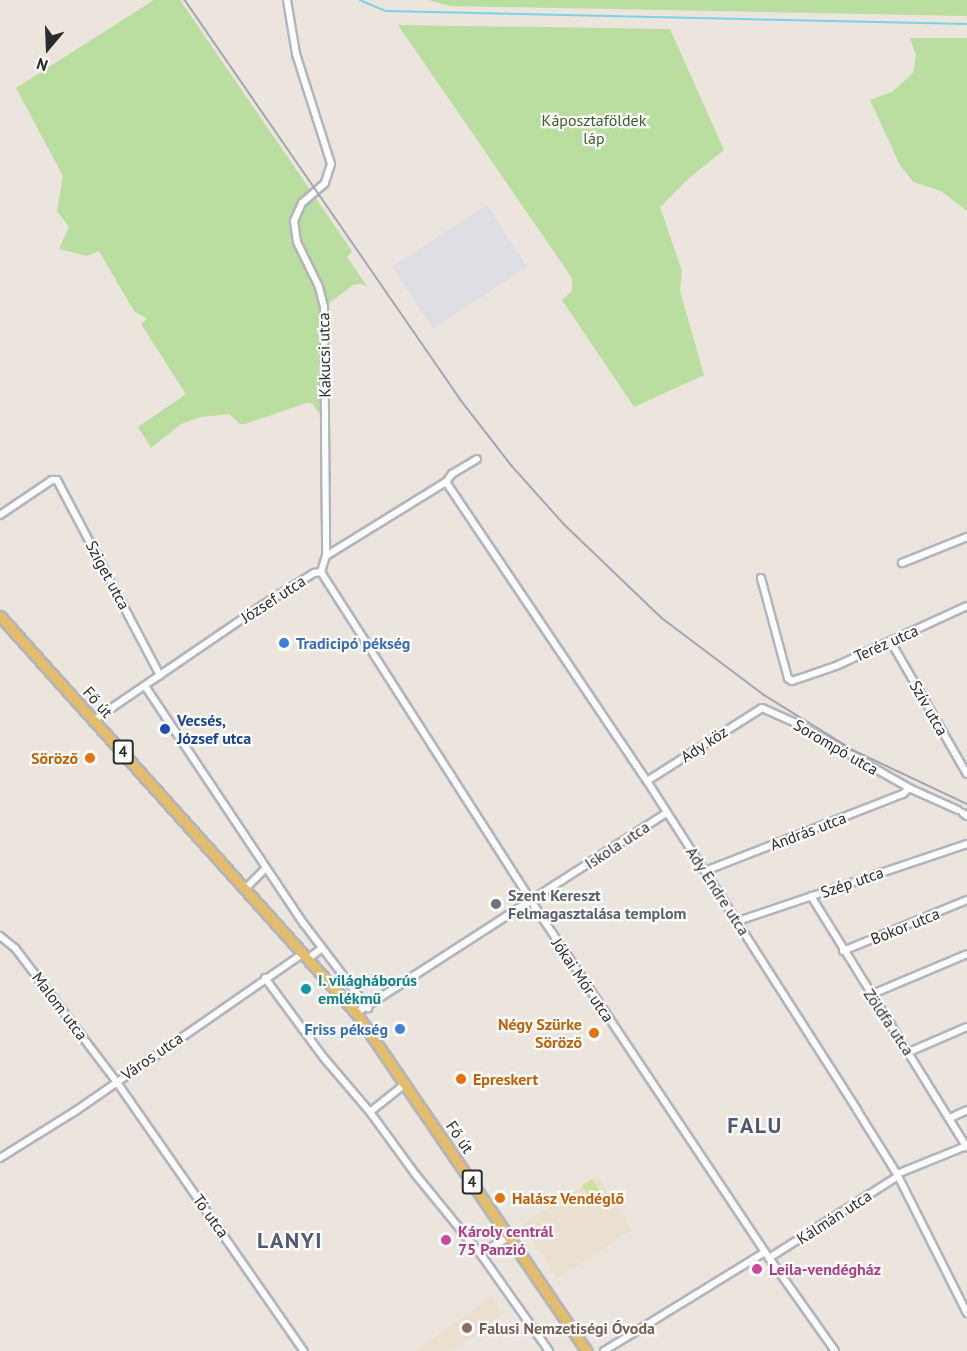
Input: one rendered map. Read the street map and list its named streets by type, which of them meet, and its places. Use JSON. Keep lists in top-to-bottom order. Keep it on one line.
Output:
{"streets":{"main road":["Fő út","4"],"street":["Kakucsi utca","Sziget utca","József utca","Teréz utca","Szív utca","Ady köz","Sorompó utca","András utca","Iskola utca","Szép utca","Ady Endre utca","Bokor utca","Jókai Mór utca","Malom utca","Zöldfa utca","Város utca","Tó utca","Kálmán utca"]},"crossings":[["Kakucsi utca","József utca"],["Sziget utca","József utca"],["József utca","Fő út"],["József utca","Jókai Mór utca"],["Teréz utca","Szív utca"],["Fő út","Iskola utca"],["Fő út","Város utca"],["Ady köz","Sorompó utca"],["Ady köz","Ady Endre utca"],["Sorompó utca","András utca"],["András utca","Ady Endre utca"],["Iskola utca","Ady Endre utca"],["Iskola utca","Jókai Mór utca"],["Szép utca","Ady Endre utca"],["Szép utca","Zöldfa utca"],["Ady Endre utca","Kálmán utca"],["Bokor utca","Zöldfa utca"],["Jókai Mór utca","Kálmán utca"],["Malom utca","Város utca"],["Malom utca","Tó utca"],["Zöldfa utca","Kálmán utca"],["Város utca","Tó utca"]],"districts":["FALU","LANYI"],"parks":["Káposztaföldek láp"],"places":["Tradicipó pékség","Vecsés, József utca","Söröző","Szent Kereszt Felmagasztalása templom","I. világháborús emlékmű","Friss pékség","Négy Szürke Söröző","Epreskert","Halász Vendéglő","Károly centrál 75 Panzió","Leila-vendégház","Falusi Nemzetiségi Óvoda"],"north":"bottom"}
